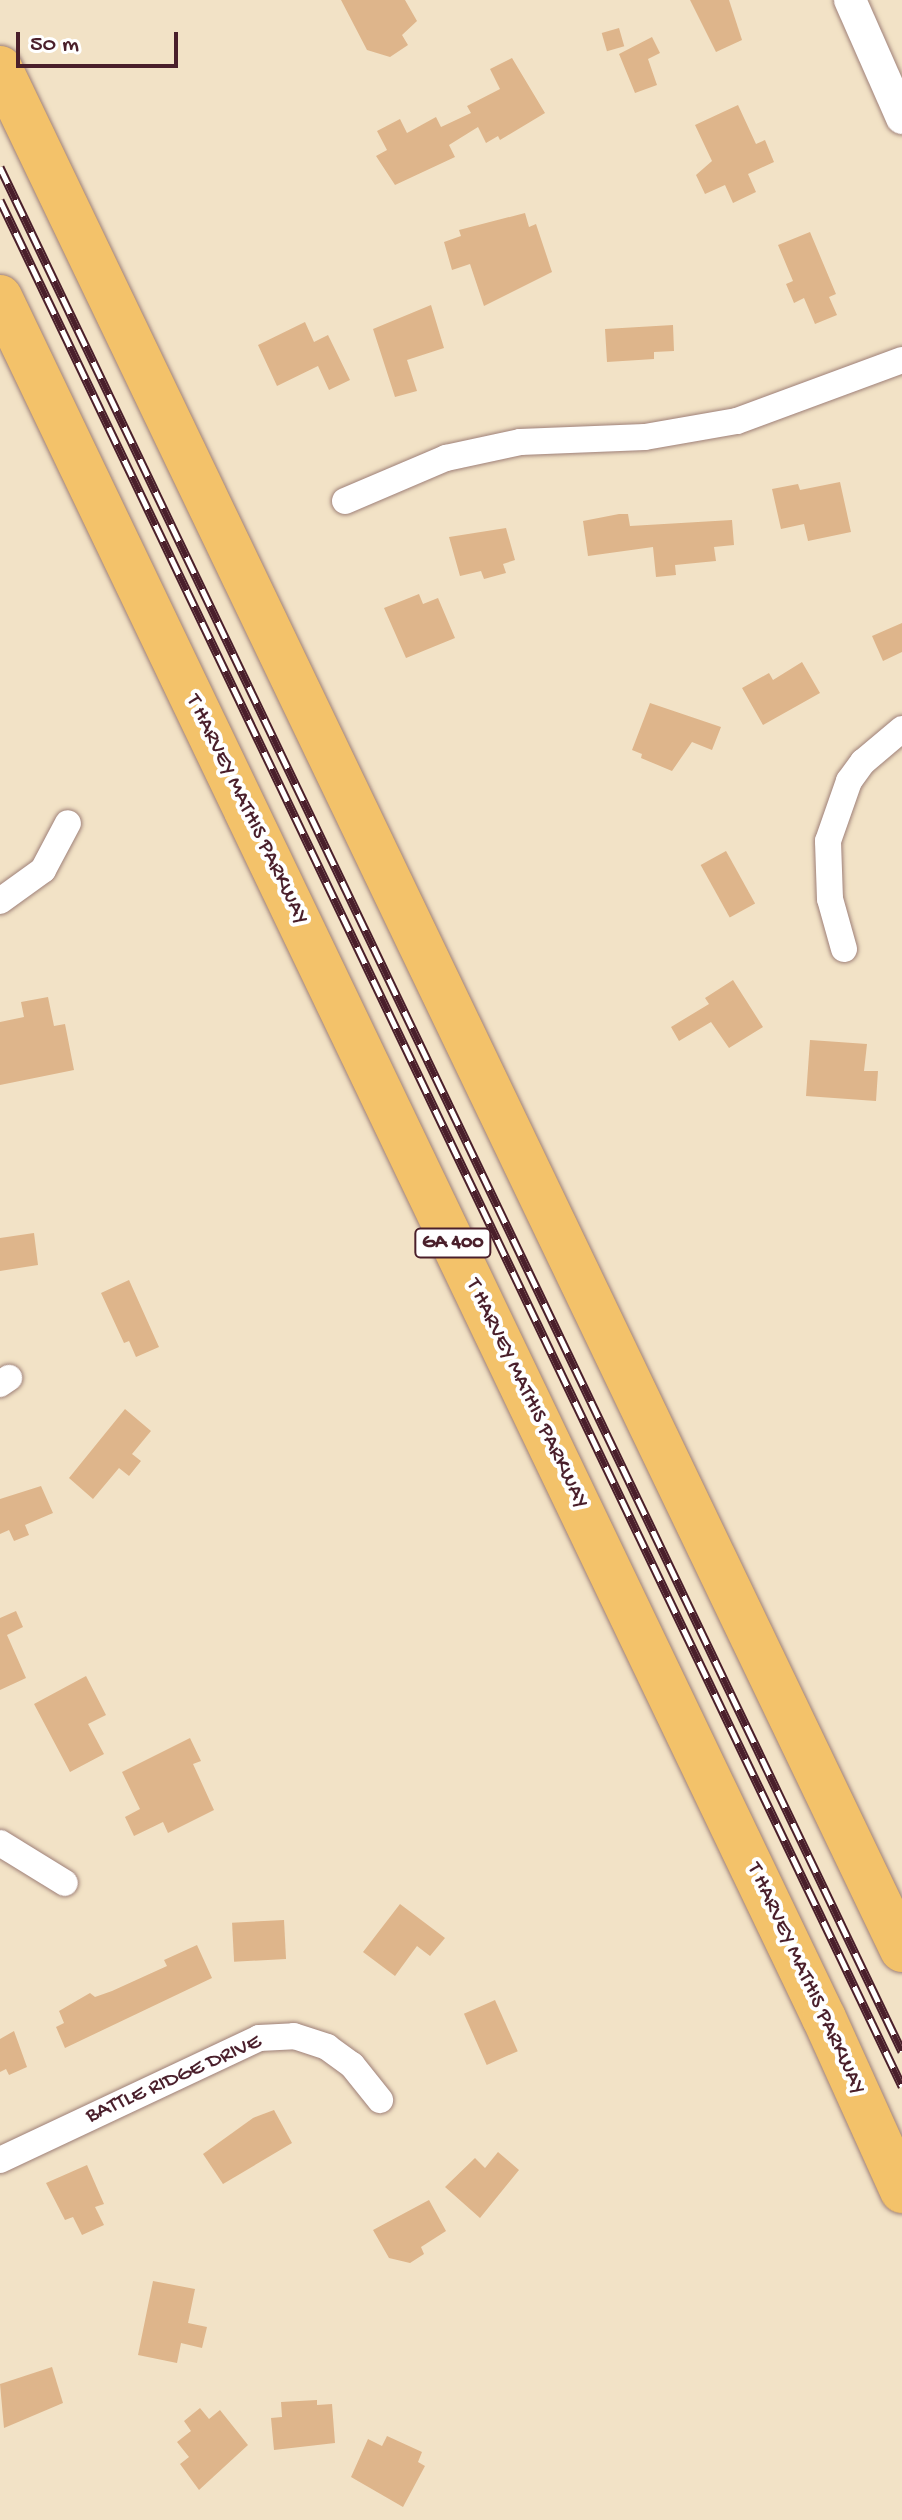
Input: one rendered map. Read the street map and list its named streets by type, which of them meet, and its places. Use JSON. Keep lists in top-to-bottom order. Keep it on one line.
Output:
{"streets":{"highway":["T HARVEY MATHIS PARKWAY","GA 400"],"street":["BATTLE RIDGE DRIVE"]},"scale_bar":"50 m"}
